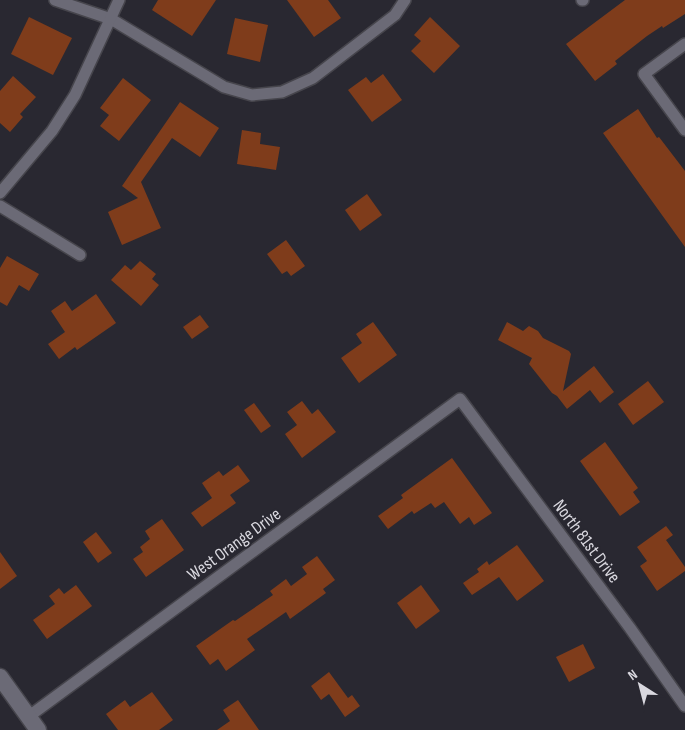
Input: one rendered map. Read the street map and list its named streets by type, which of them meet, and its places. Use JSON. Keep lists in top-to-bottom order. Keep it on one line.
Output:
{"streets":{"street":["North 81st Drive","West Orange Drive"]},"crossings":[["North 81st Drive","West Orange Drive"]],"north":"top left"}
